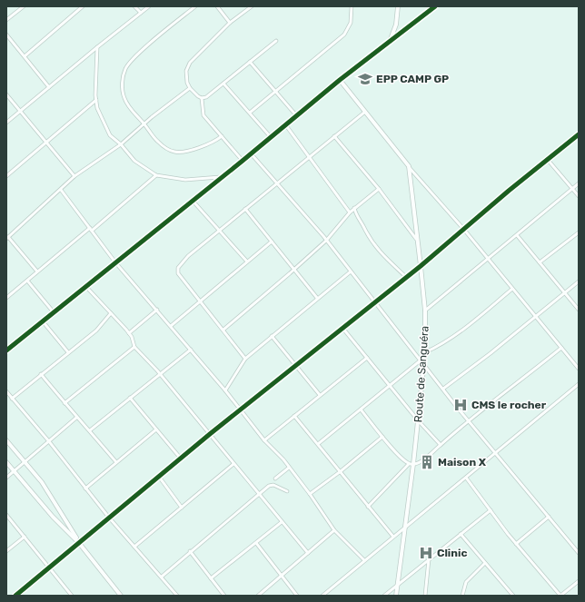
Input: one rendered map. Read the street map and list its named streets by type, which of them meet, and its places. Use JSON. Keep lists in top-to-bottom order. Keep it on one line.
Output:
{"streets":{"street":["Route de Sanguéra"]},"places":{"school or university":["EPP CAMP GP"],"hospital":["CMS le rocher","Clinic"],"building":["Maison X"]}}
